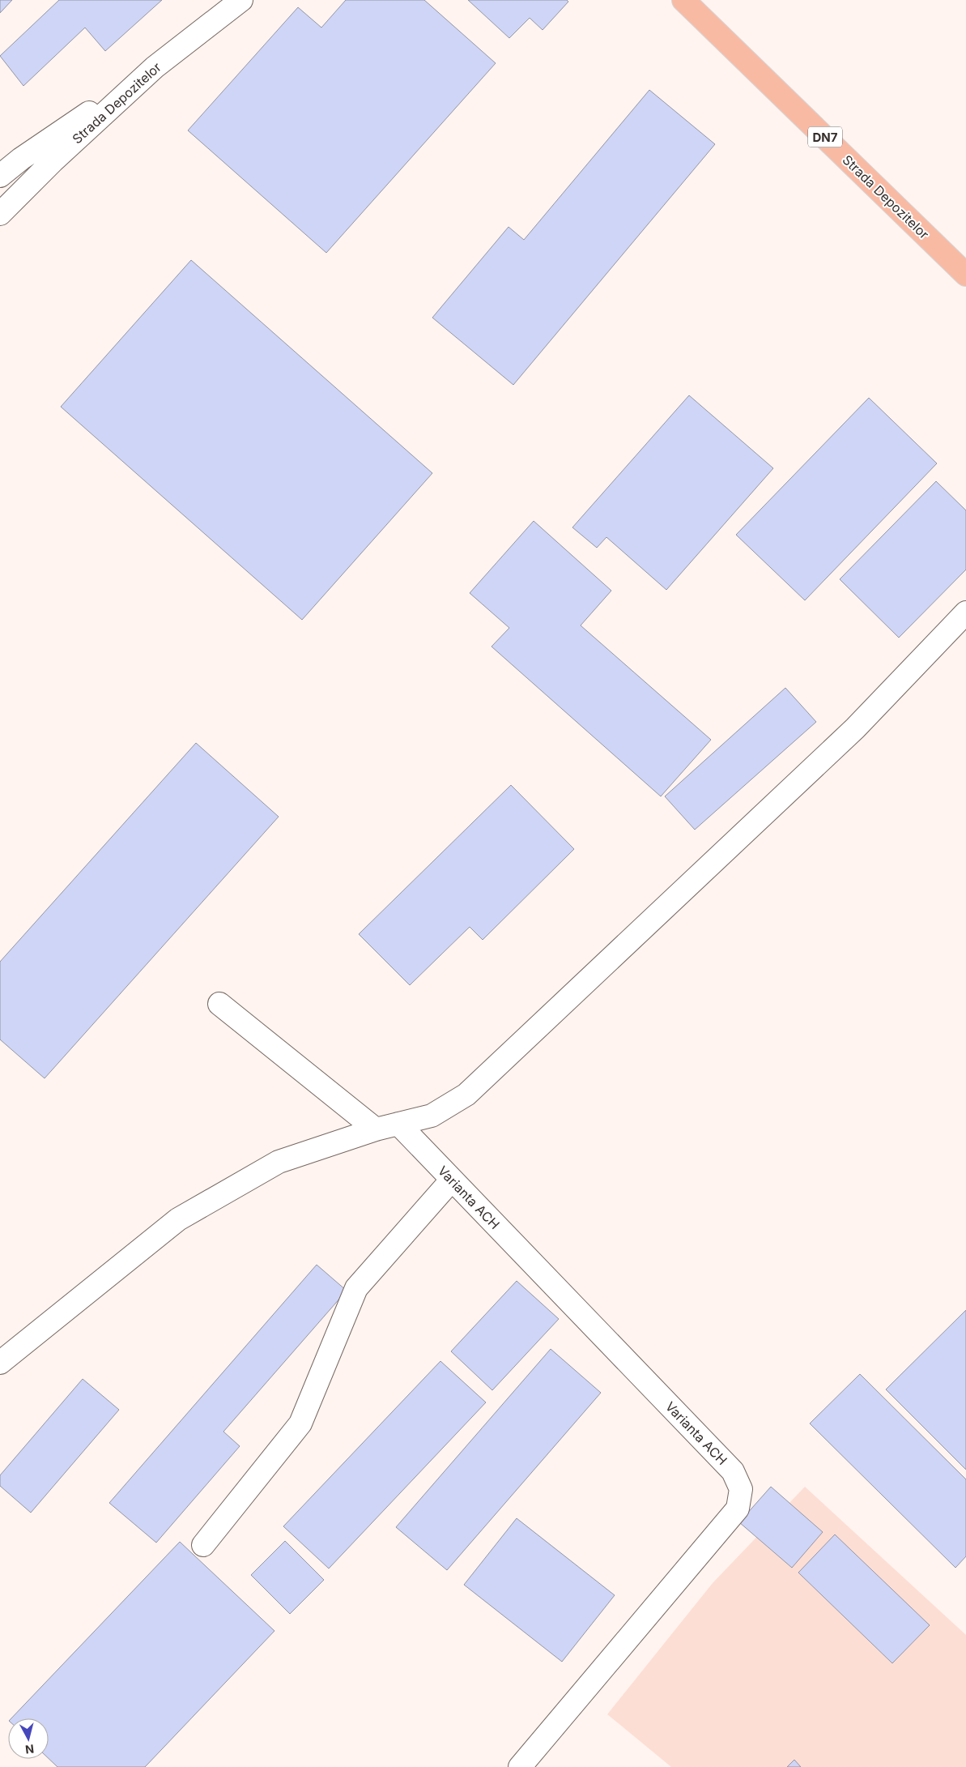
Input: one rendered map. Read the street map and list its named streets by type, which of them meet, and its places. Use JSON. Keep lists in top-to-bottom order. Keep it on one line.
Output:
{"streets":{"main road":["Strada Depozitelor","DN7"],"street":["Varianta ACH"]},"north":"bottom"}
